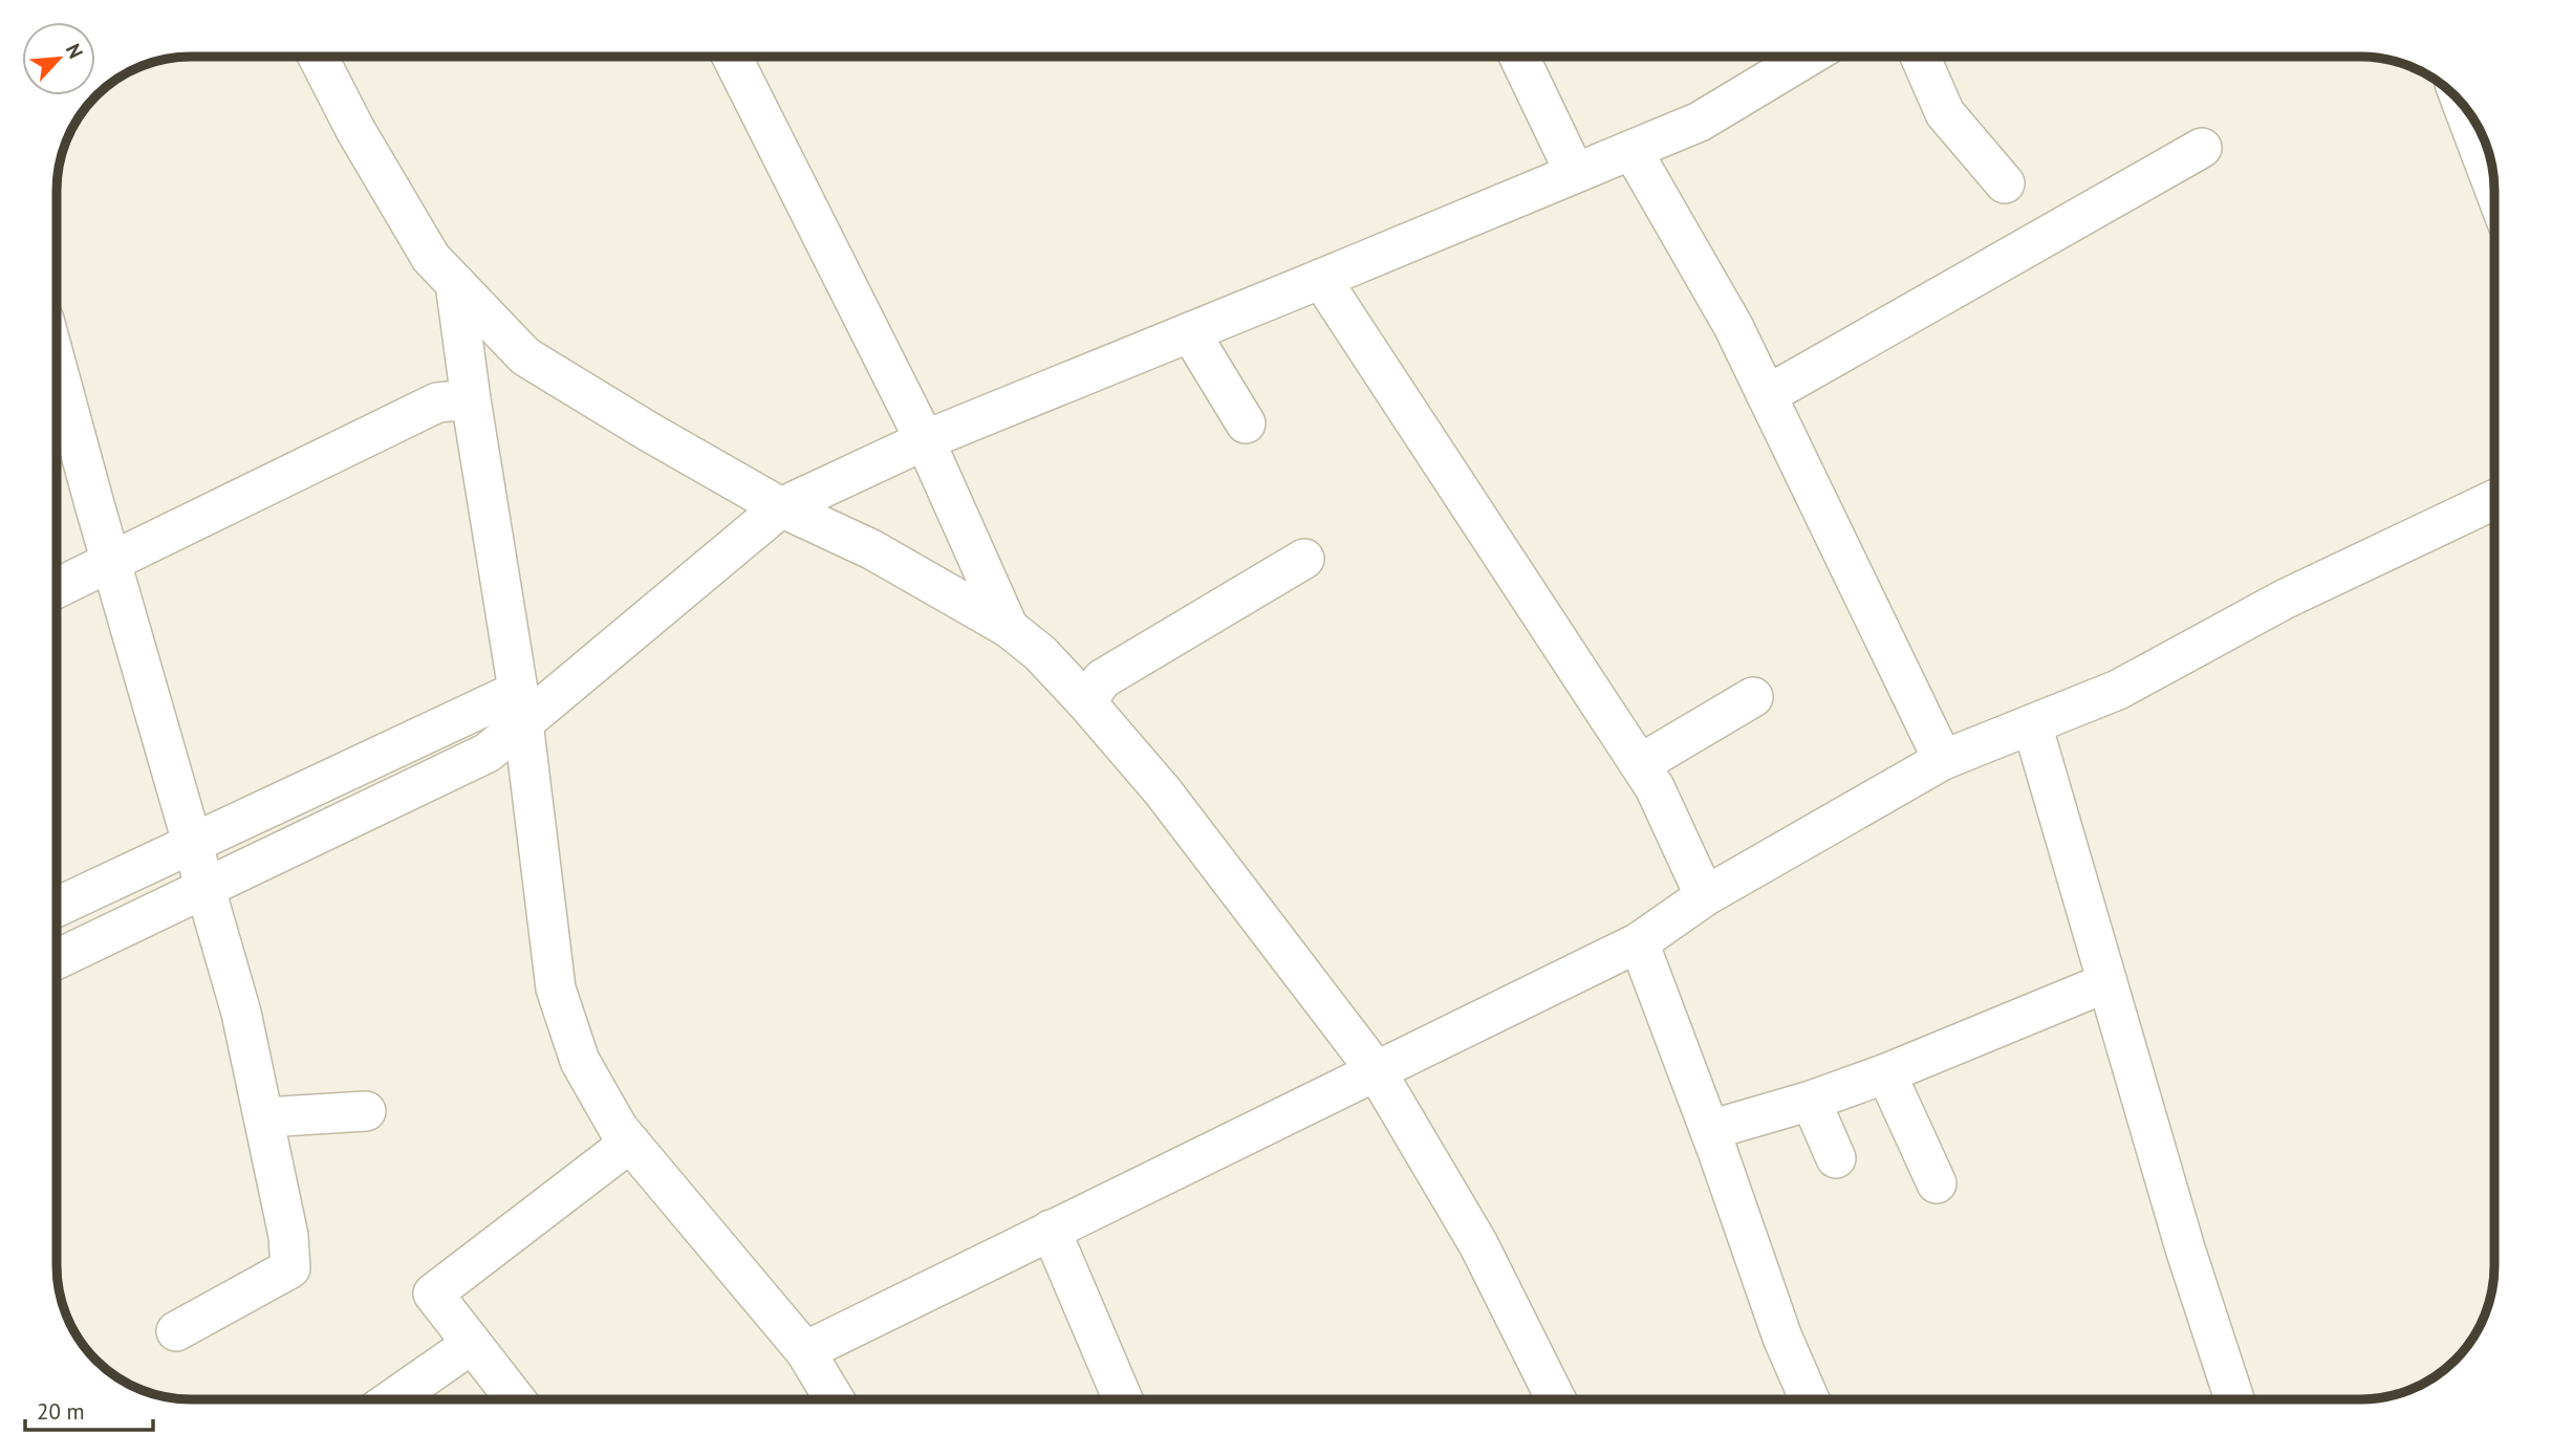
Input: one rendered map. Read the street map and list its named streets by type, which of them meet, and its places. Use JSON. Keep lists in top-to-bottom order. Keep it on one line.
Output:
{"scale_bar":"20 m","north":"top right"}
